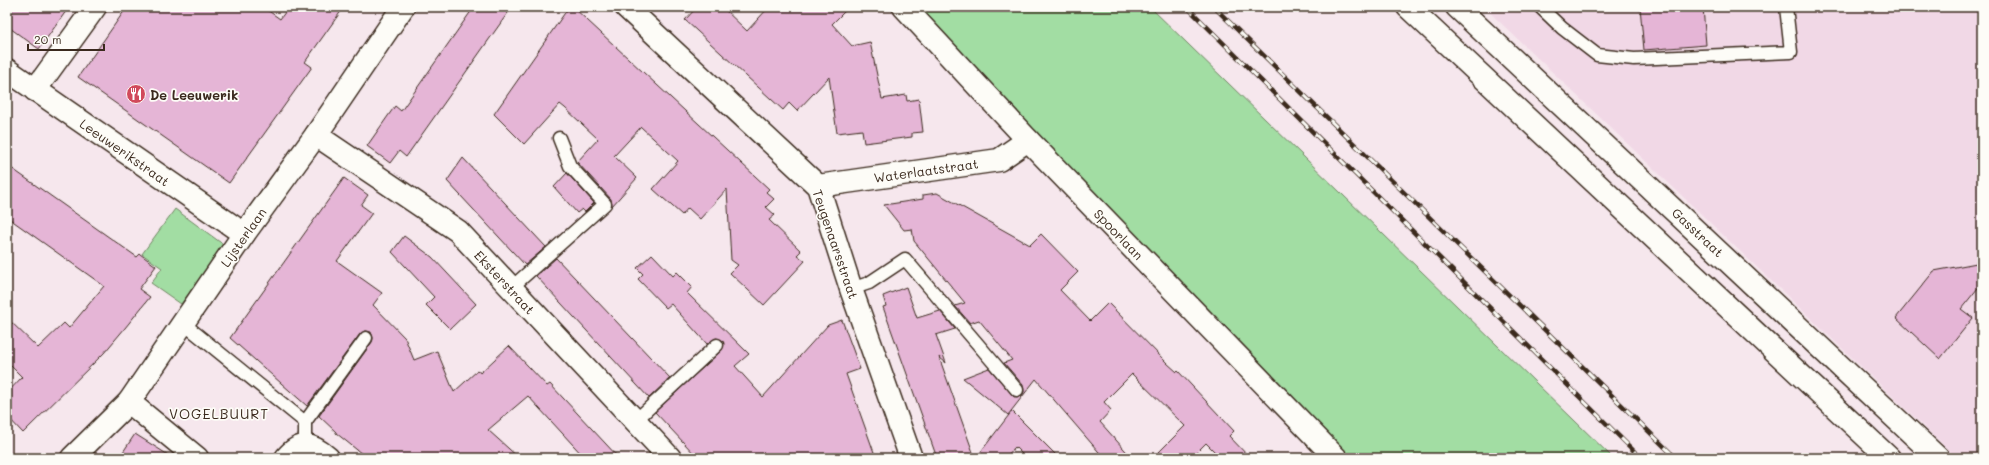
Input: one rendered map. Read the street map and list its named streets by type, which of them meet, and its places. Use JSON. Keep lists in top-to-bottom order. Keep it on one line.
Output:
{"streets":{"street":["Leeuwerikstraat","Waterlaatstraat","Gasstraat","Spoorlaan","Lijsterlaan","Teugenaarsstraat","Eksterstraat"]},"crossings":[["Leeuwerikstraat","Lijsterlaan"],["Waterlaatstraat","Spoorlaan"],["Waterlaatstraat","Teugenaarsstraat"],["Lijsterlaan","Eksterstraat"]],"districts":["VOGELBUURT"],"places":{"restaurant":["De Leeuwerik"]},"scale_bar":"20 m"}
